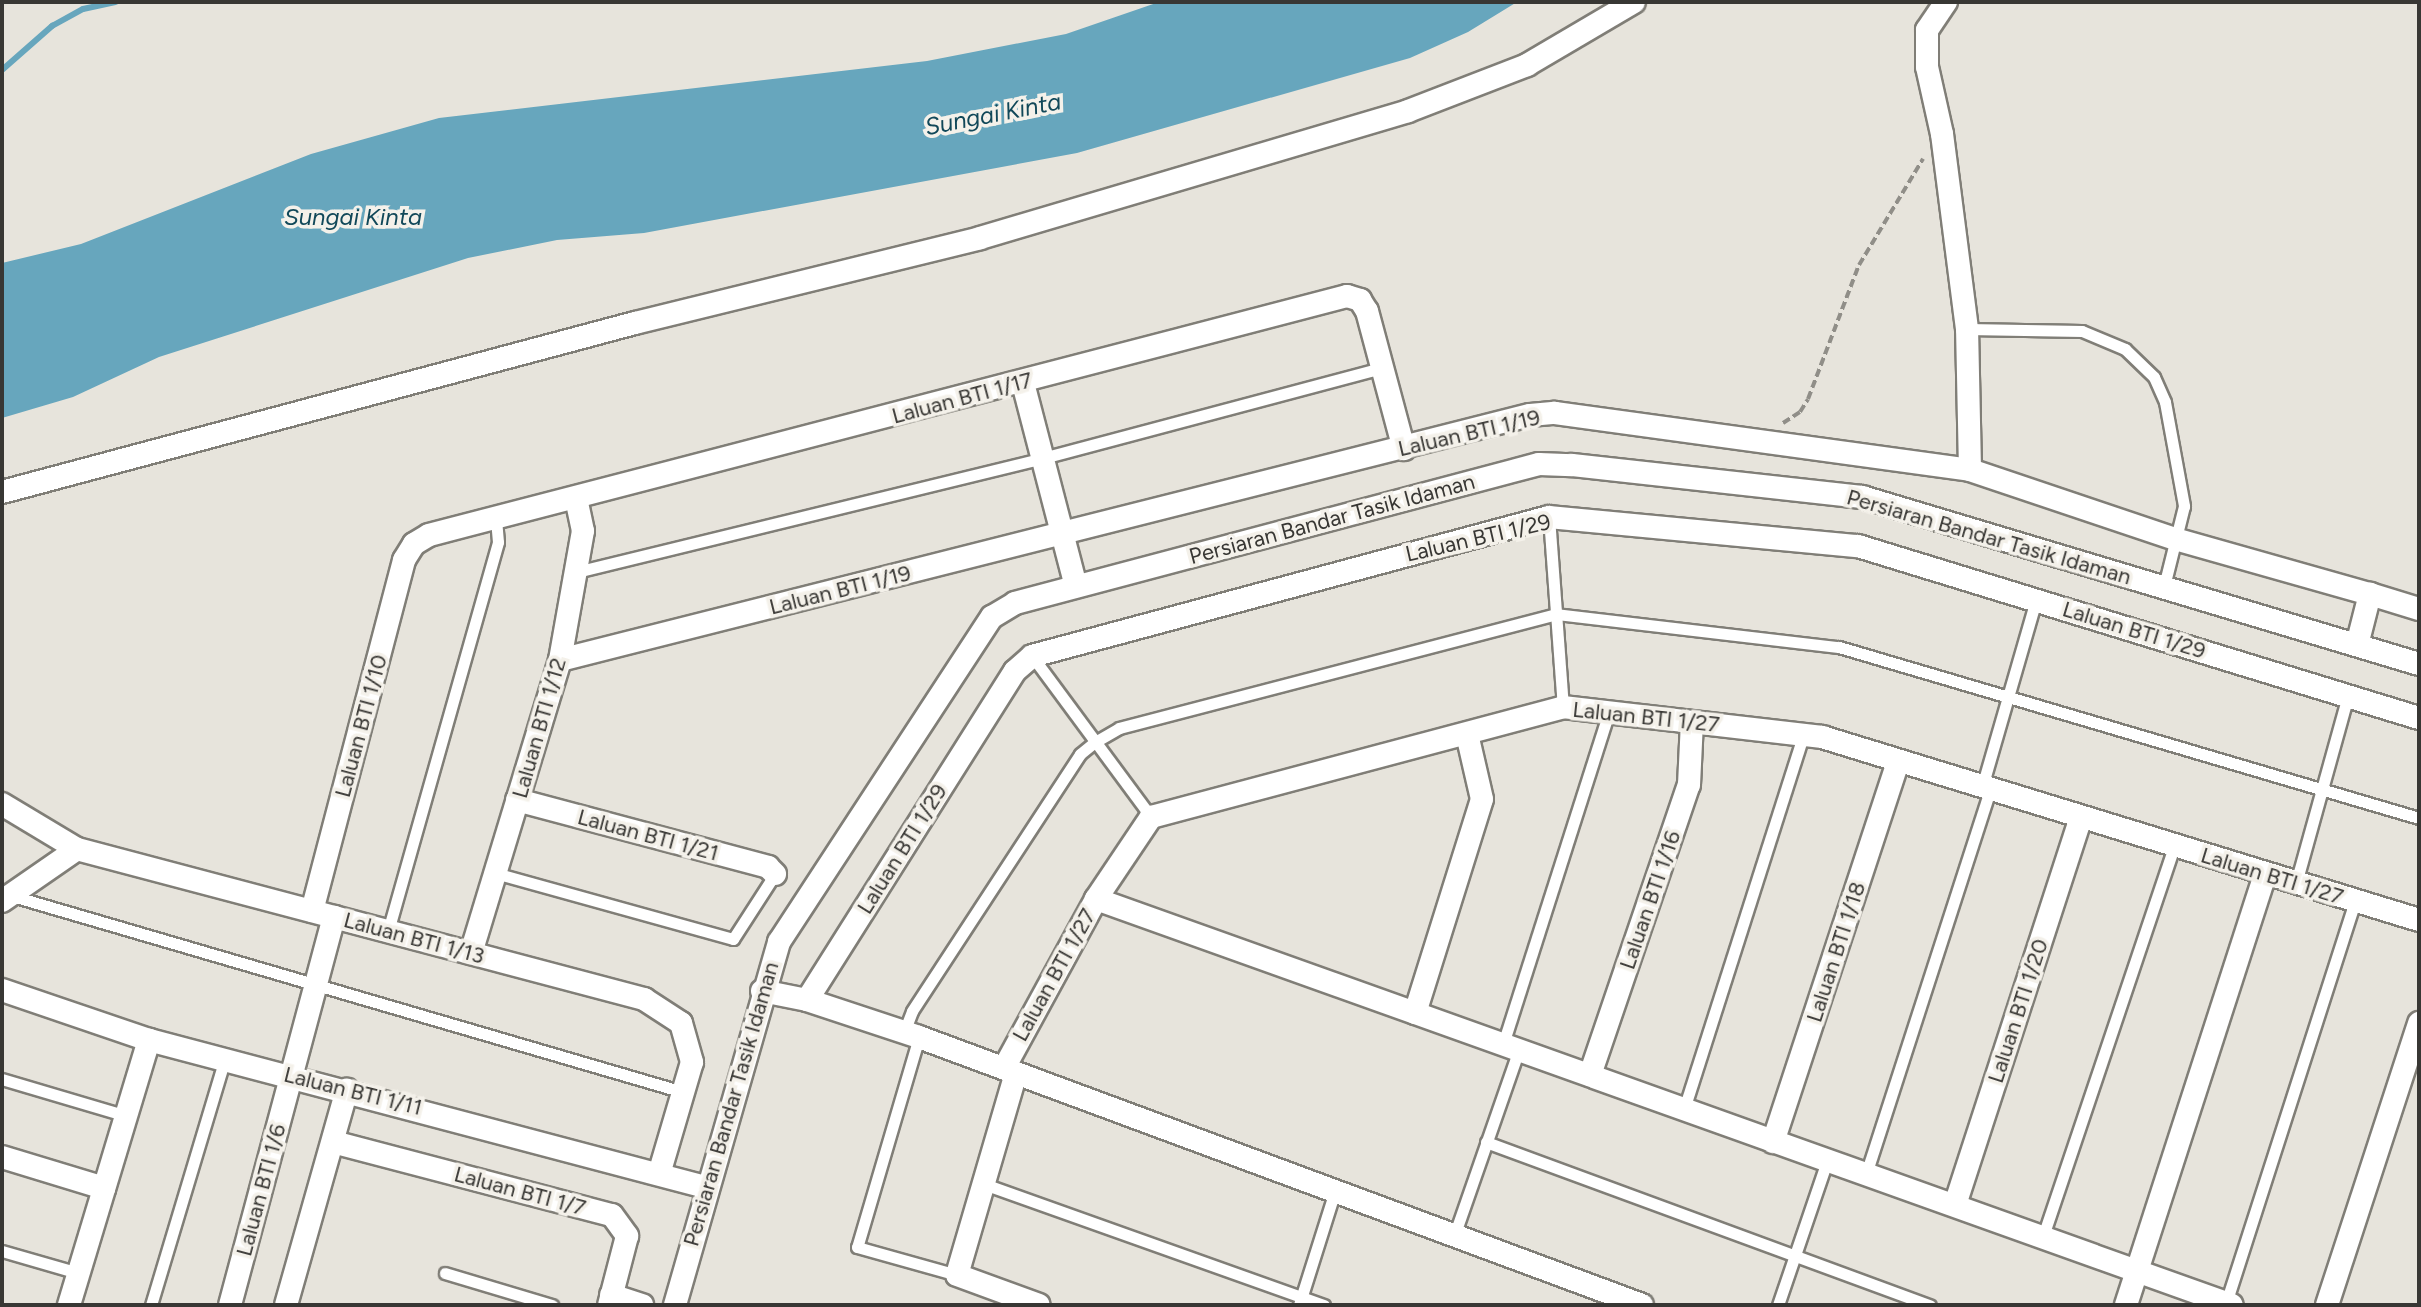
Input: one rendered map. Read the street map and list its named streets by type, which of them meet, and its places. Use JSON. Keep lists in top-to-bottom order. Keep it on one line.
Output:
{"streets":{"street":["Laluan BTI 1/17","Laluan BTI 1/19","Persiaran Bandar Tasik Idaman","Laluan BTI 1/29","Laluan BTI 1/27","Laluan BTI 1/10","Laluan BTI 1/12","Laluan BTI 1/21","Laluan BTI 1/16","Laluan BTI 1/13","Laluan BTI 1/18","Laluan BTI 1/20","Laluan BTI 1/11","Laluan BTI 1/6","Laluan BTI 1/7"]},"crossings":[["Laluan BTI 1/17","Laluan BTI 1/19"],["Laluan BTI 1/17","Laluan BTI 1/10"],["Laluan BTI 1/17","Laluan BTI 1/12"],["Laluan BTI 1/19","Laluan BTI 1/12"],["Persiaran Bandar Tasik Idaman","Laluan BTI 1/11"],["Laluan BTI 1/27","Laluan BTI 1/16"],["Laluan BTI 1/27","Laluan BTI 1/18"],["Laluan BTI 1/27","Laluan BTI 1/20"],["Laluan BTI 1/10","Laluan BTI 1/13"],["Laluan BTI 1/10","Laluan BTI 1/6"],["Laluan BTI 1/12","Laluan BTI 1/21"],["Laluan BTI 1/12","Laluan BTI 1/13"],["Laluan BTI 1/13","Laluan BTI 1/11"],["Laluan BTI 1/11","Laluan BTI 1/6"]],"water":["Sungai Kinta"]}
